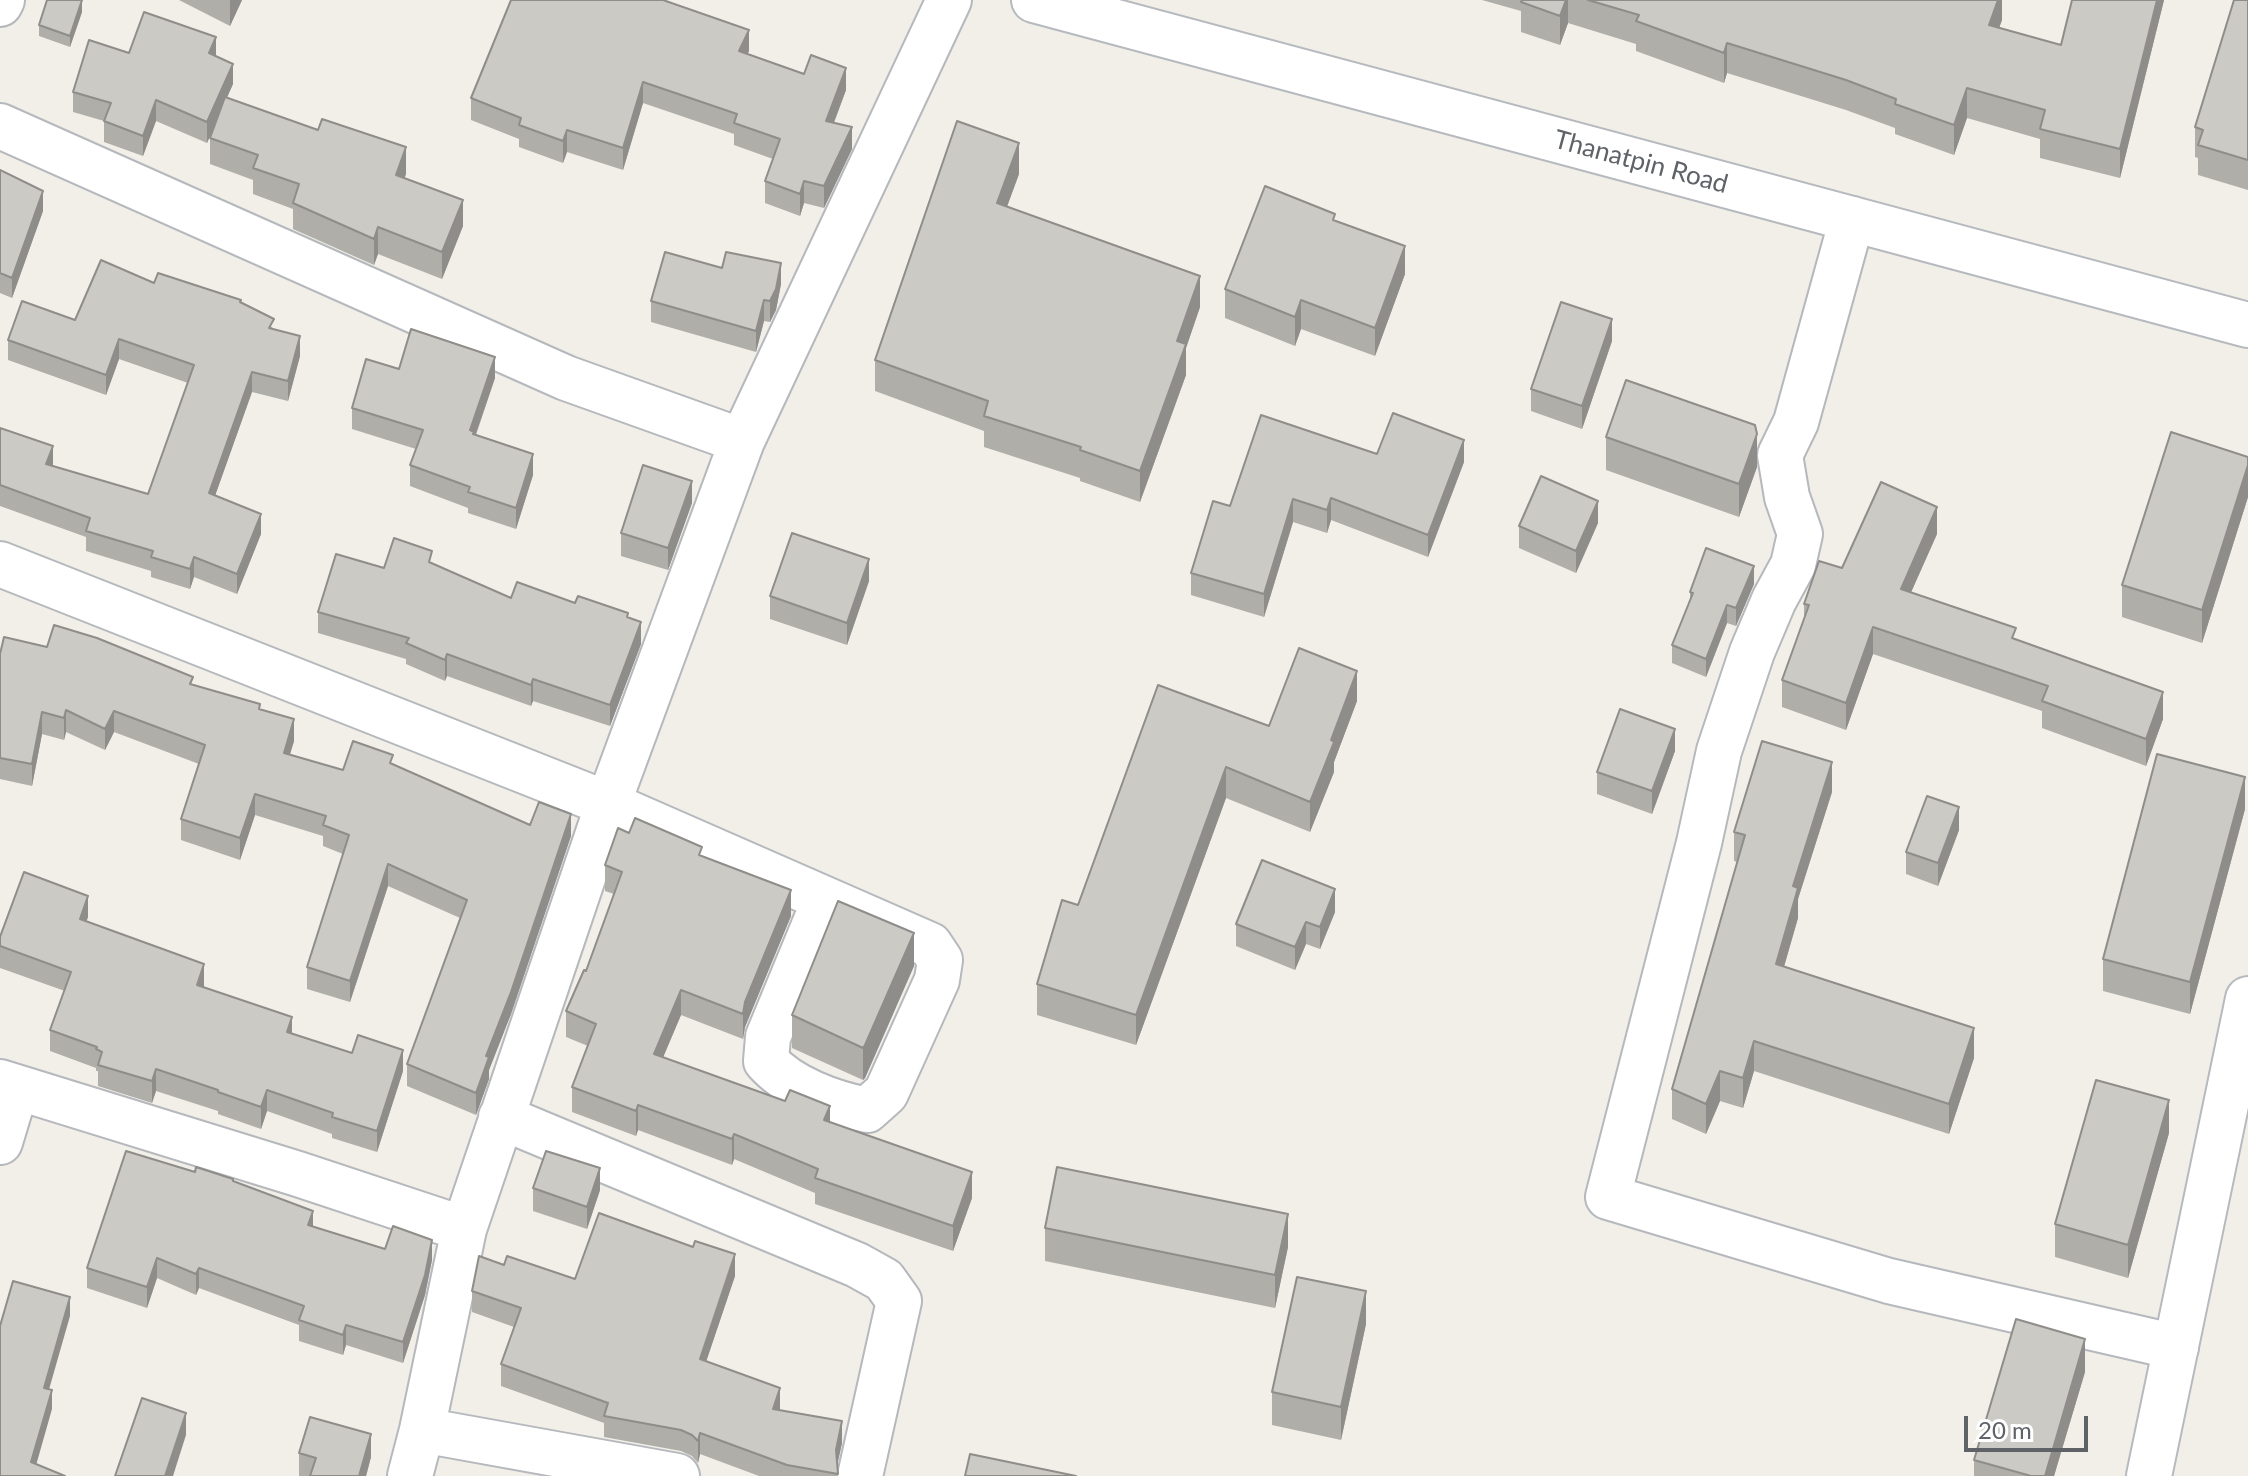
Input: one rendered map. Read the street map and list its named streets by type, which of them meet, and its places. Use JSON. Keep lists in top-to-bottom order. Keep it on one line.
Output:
{"streets":{"street":["Thanatpin Road"]},"scale_bar":"20 m"}
